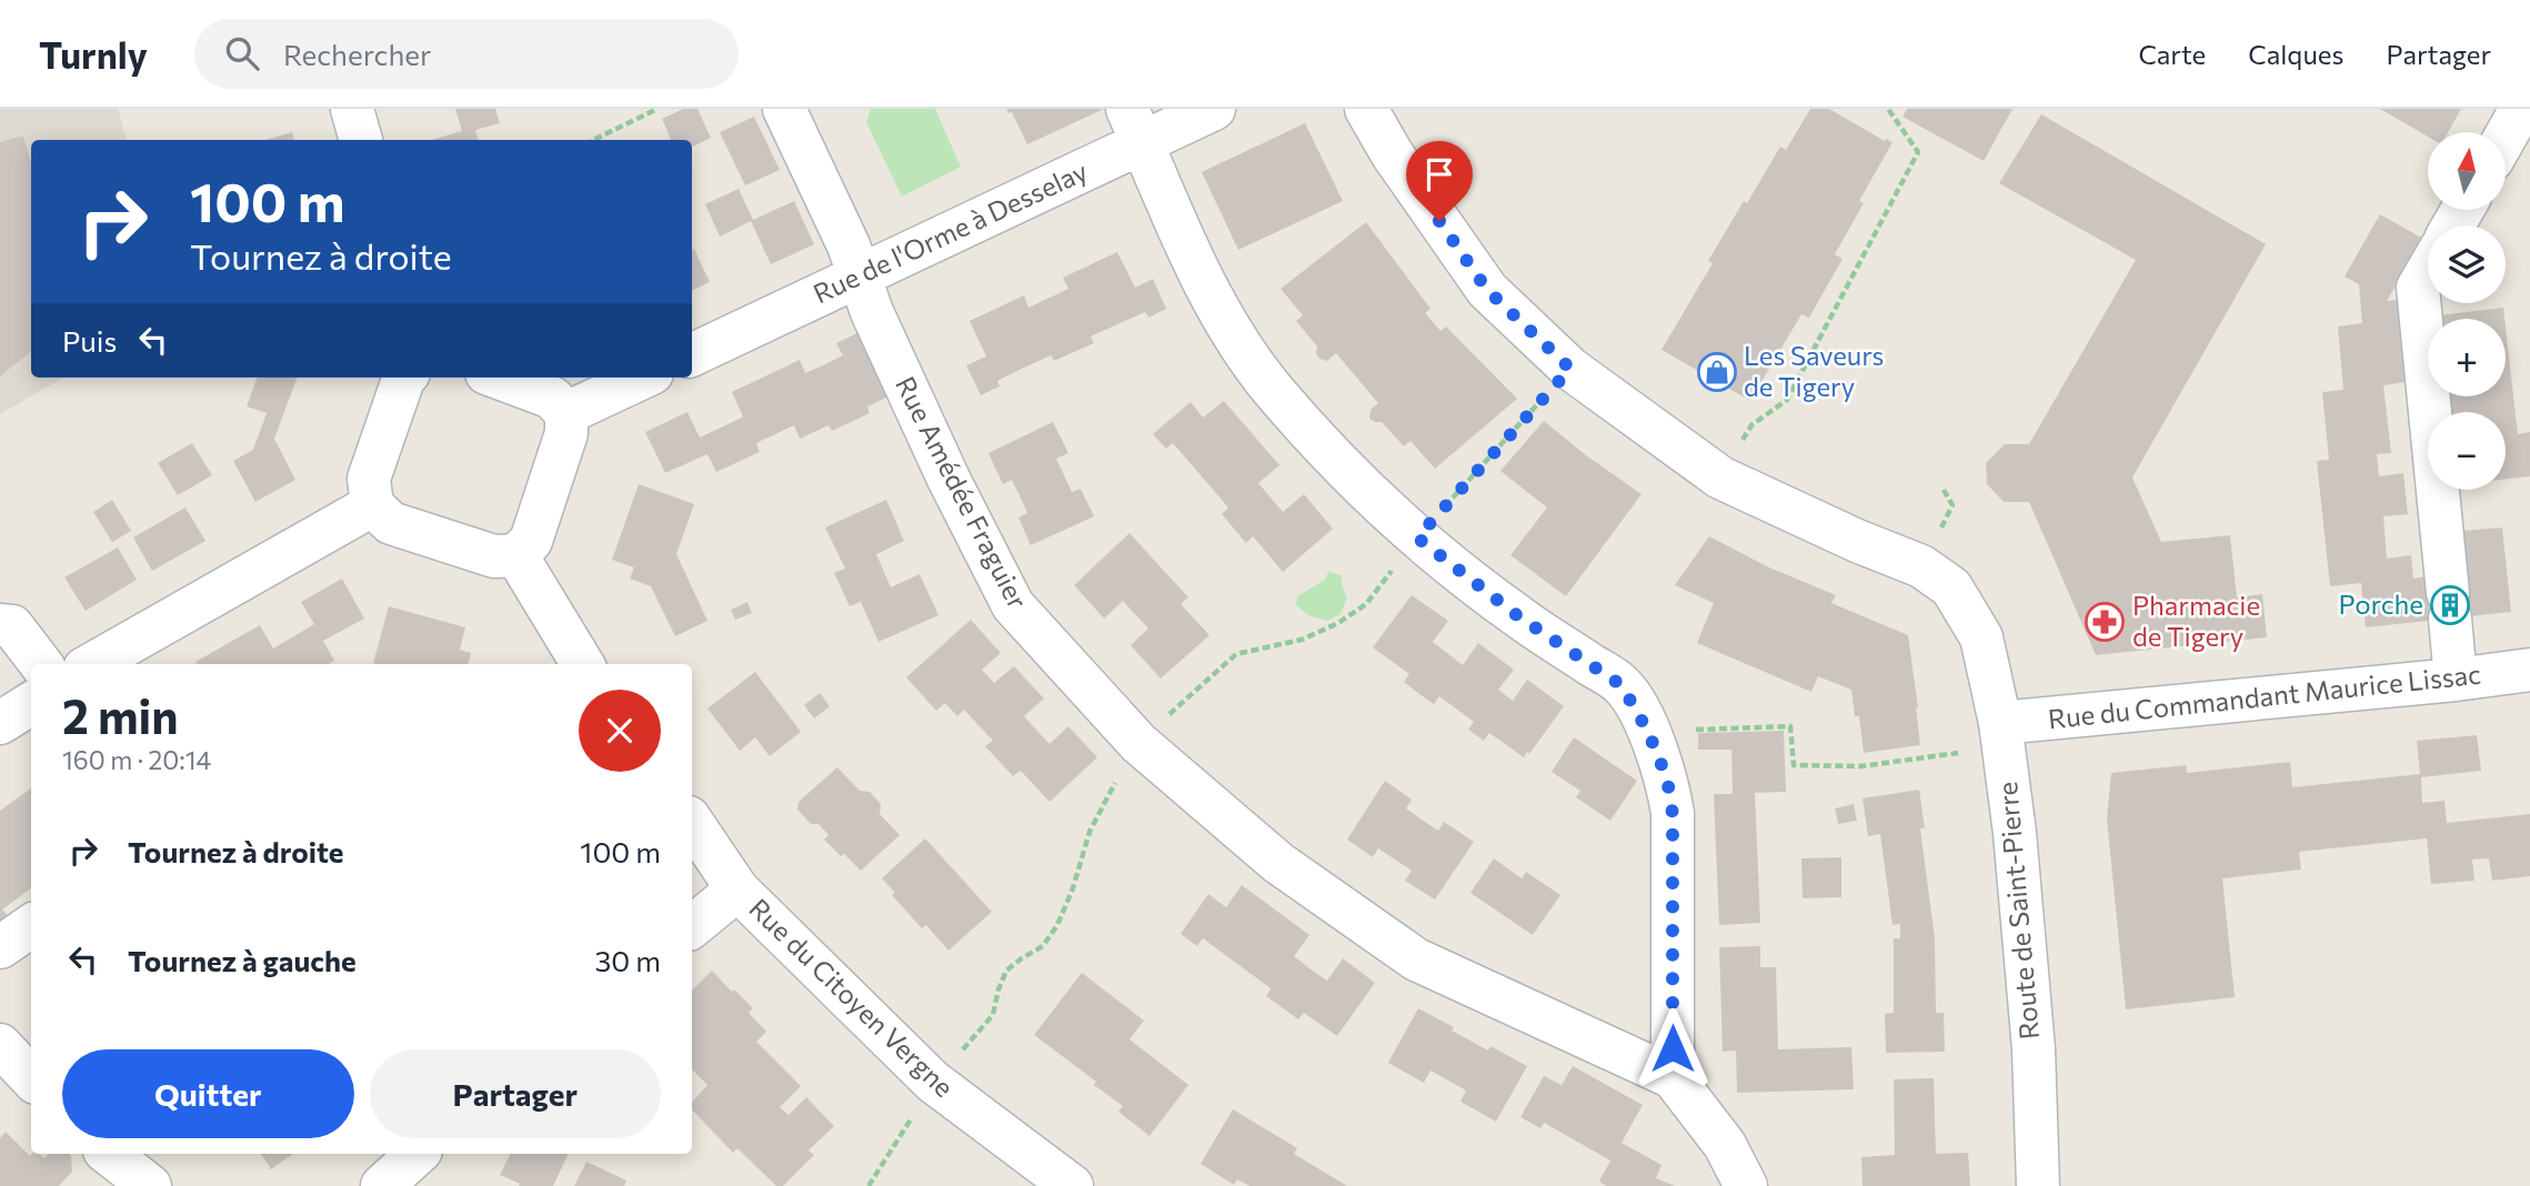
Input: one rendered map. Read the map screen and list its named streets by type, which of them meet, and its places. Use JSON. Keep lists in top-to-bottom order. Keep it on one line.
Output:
{"streets":{"street":["Rue de l'Orme à Desselay","Rue Amédée Fraguier","Rue du Commandant Maurice Lissac","Route de Saint-Pierre","Rue du Citoyen Vergne"]},"crossings":[["Rue de l'Orme à Desselay","Rue Amédée Fraguier"],["Rue du Commandant Maurice Lissac","Route de Saint-Pierre"]],"places":{"shop":["Les Saveurs de Tigery"],"building":["Porche"],"pharmacy":["Pharmacie de Tigery"]},"north":"top","page":{"header":"Turnly","search":"Rechercher","nav":["Carte","Calques","Partager"],"map_buttons":["+","−"],"turn":["100 m","Tournez à droite"],"then":"Puis","heading":["2 min","160 m · 20:14"],"list":[{"name":"Tournez à droite","value":"100 m"},{"name":"Tournez à gauche","value":"30 m"}],"buttons":["Quitter","Partager"]}}
